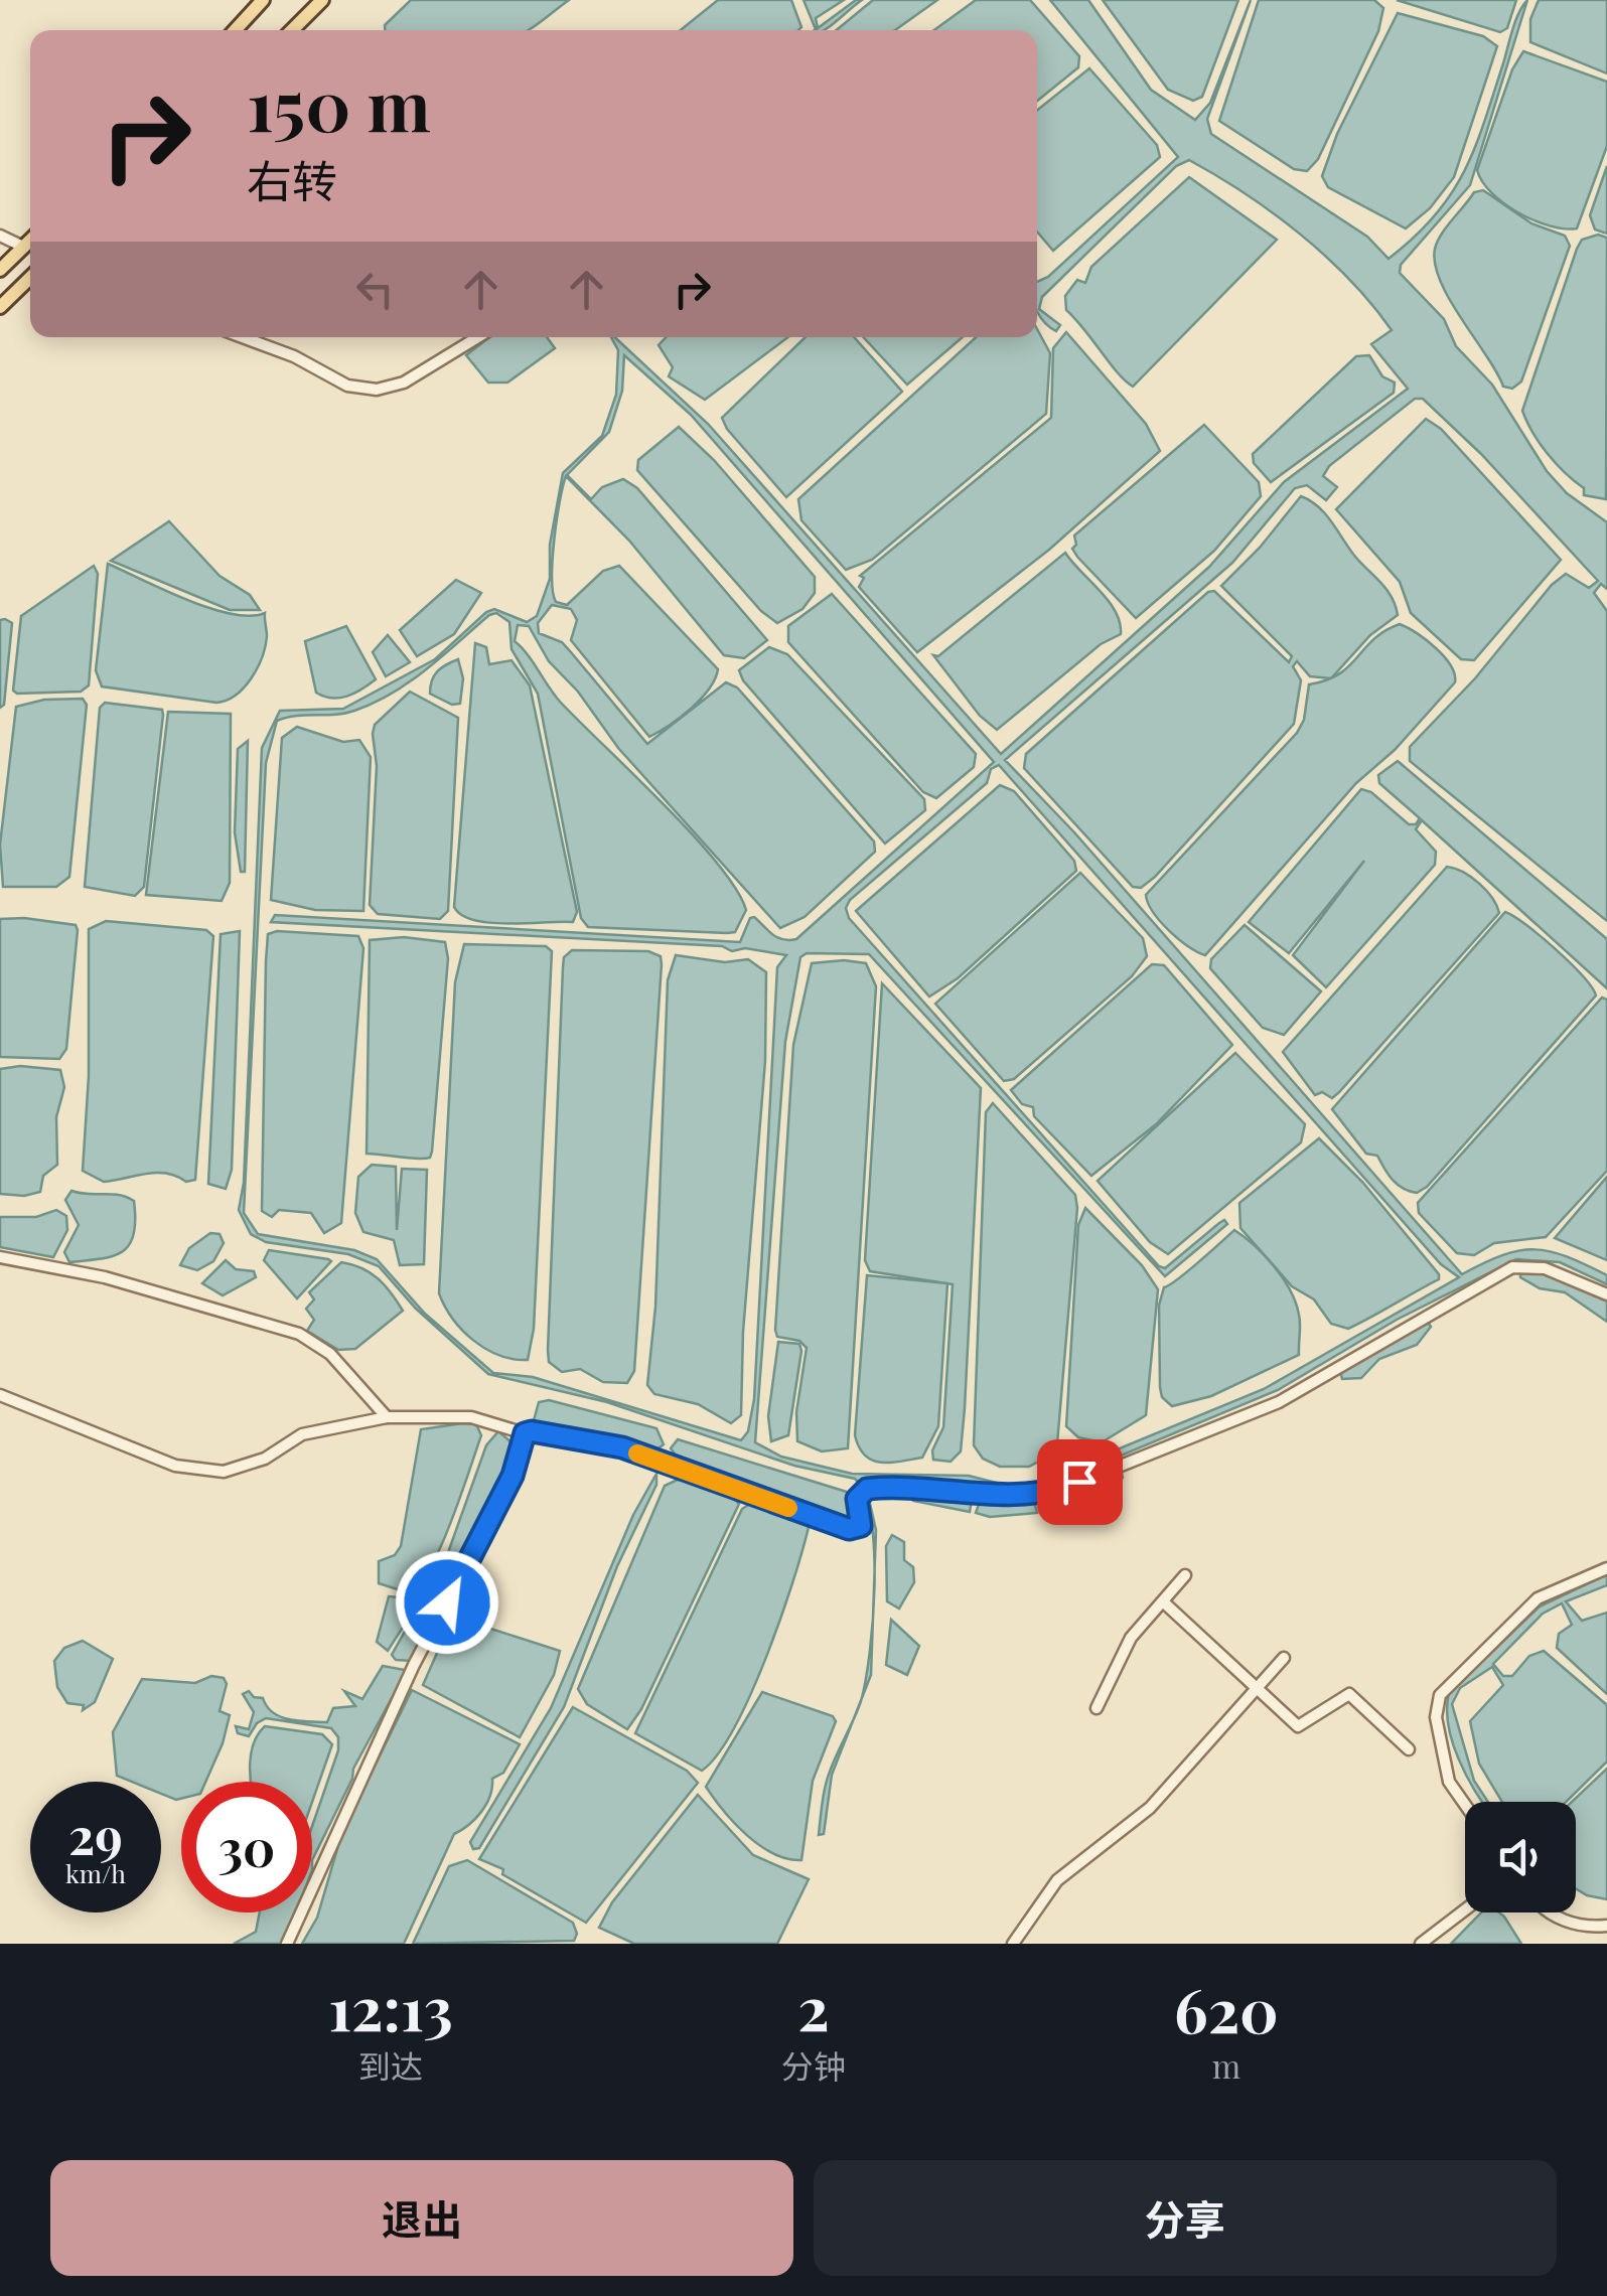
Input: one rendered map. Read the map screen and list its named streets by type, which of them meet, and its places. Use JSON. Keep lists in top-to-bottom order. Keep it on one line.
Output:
{"page":{"turn":["150 m","右转"],"speed":"29 km/h","limit":"30","eta":["12:13","到达","2","分钟","620","m"],"buttons":["退出","分享"]}}
